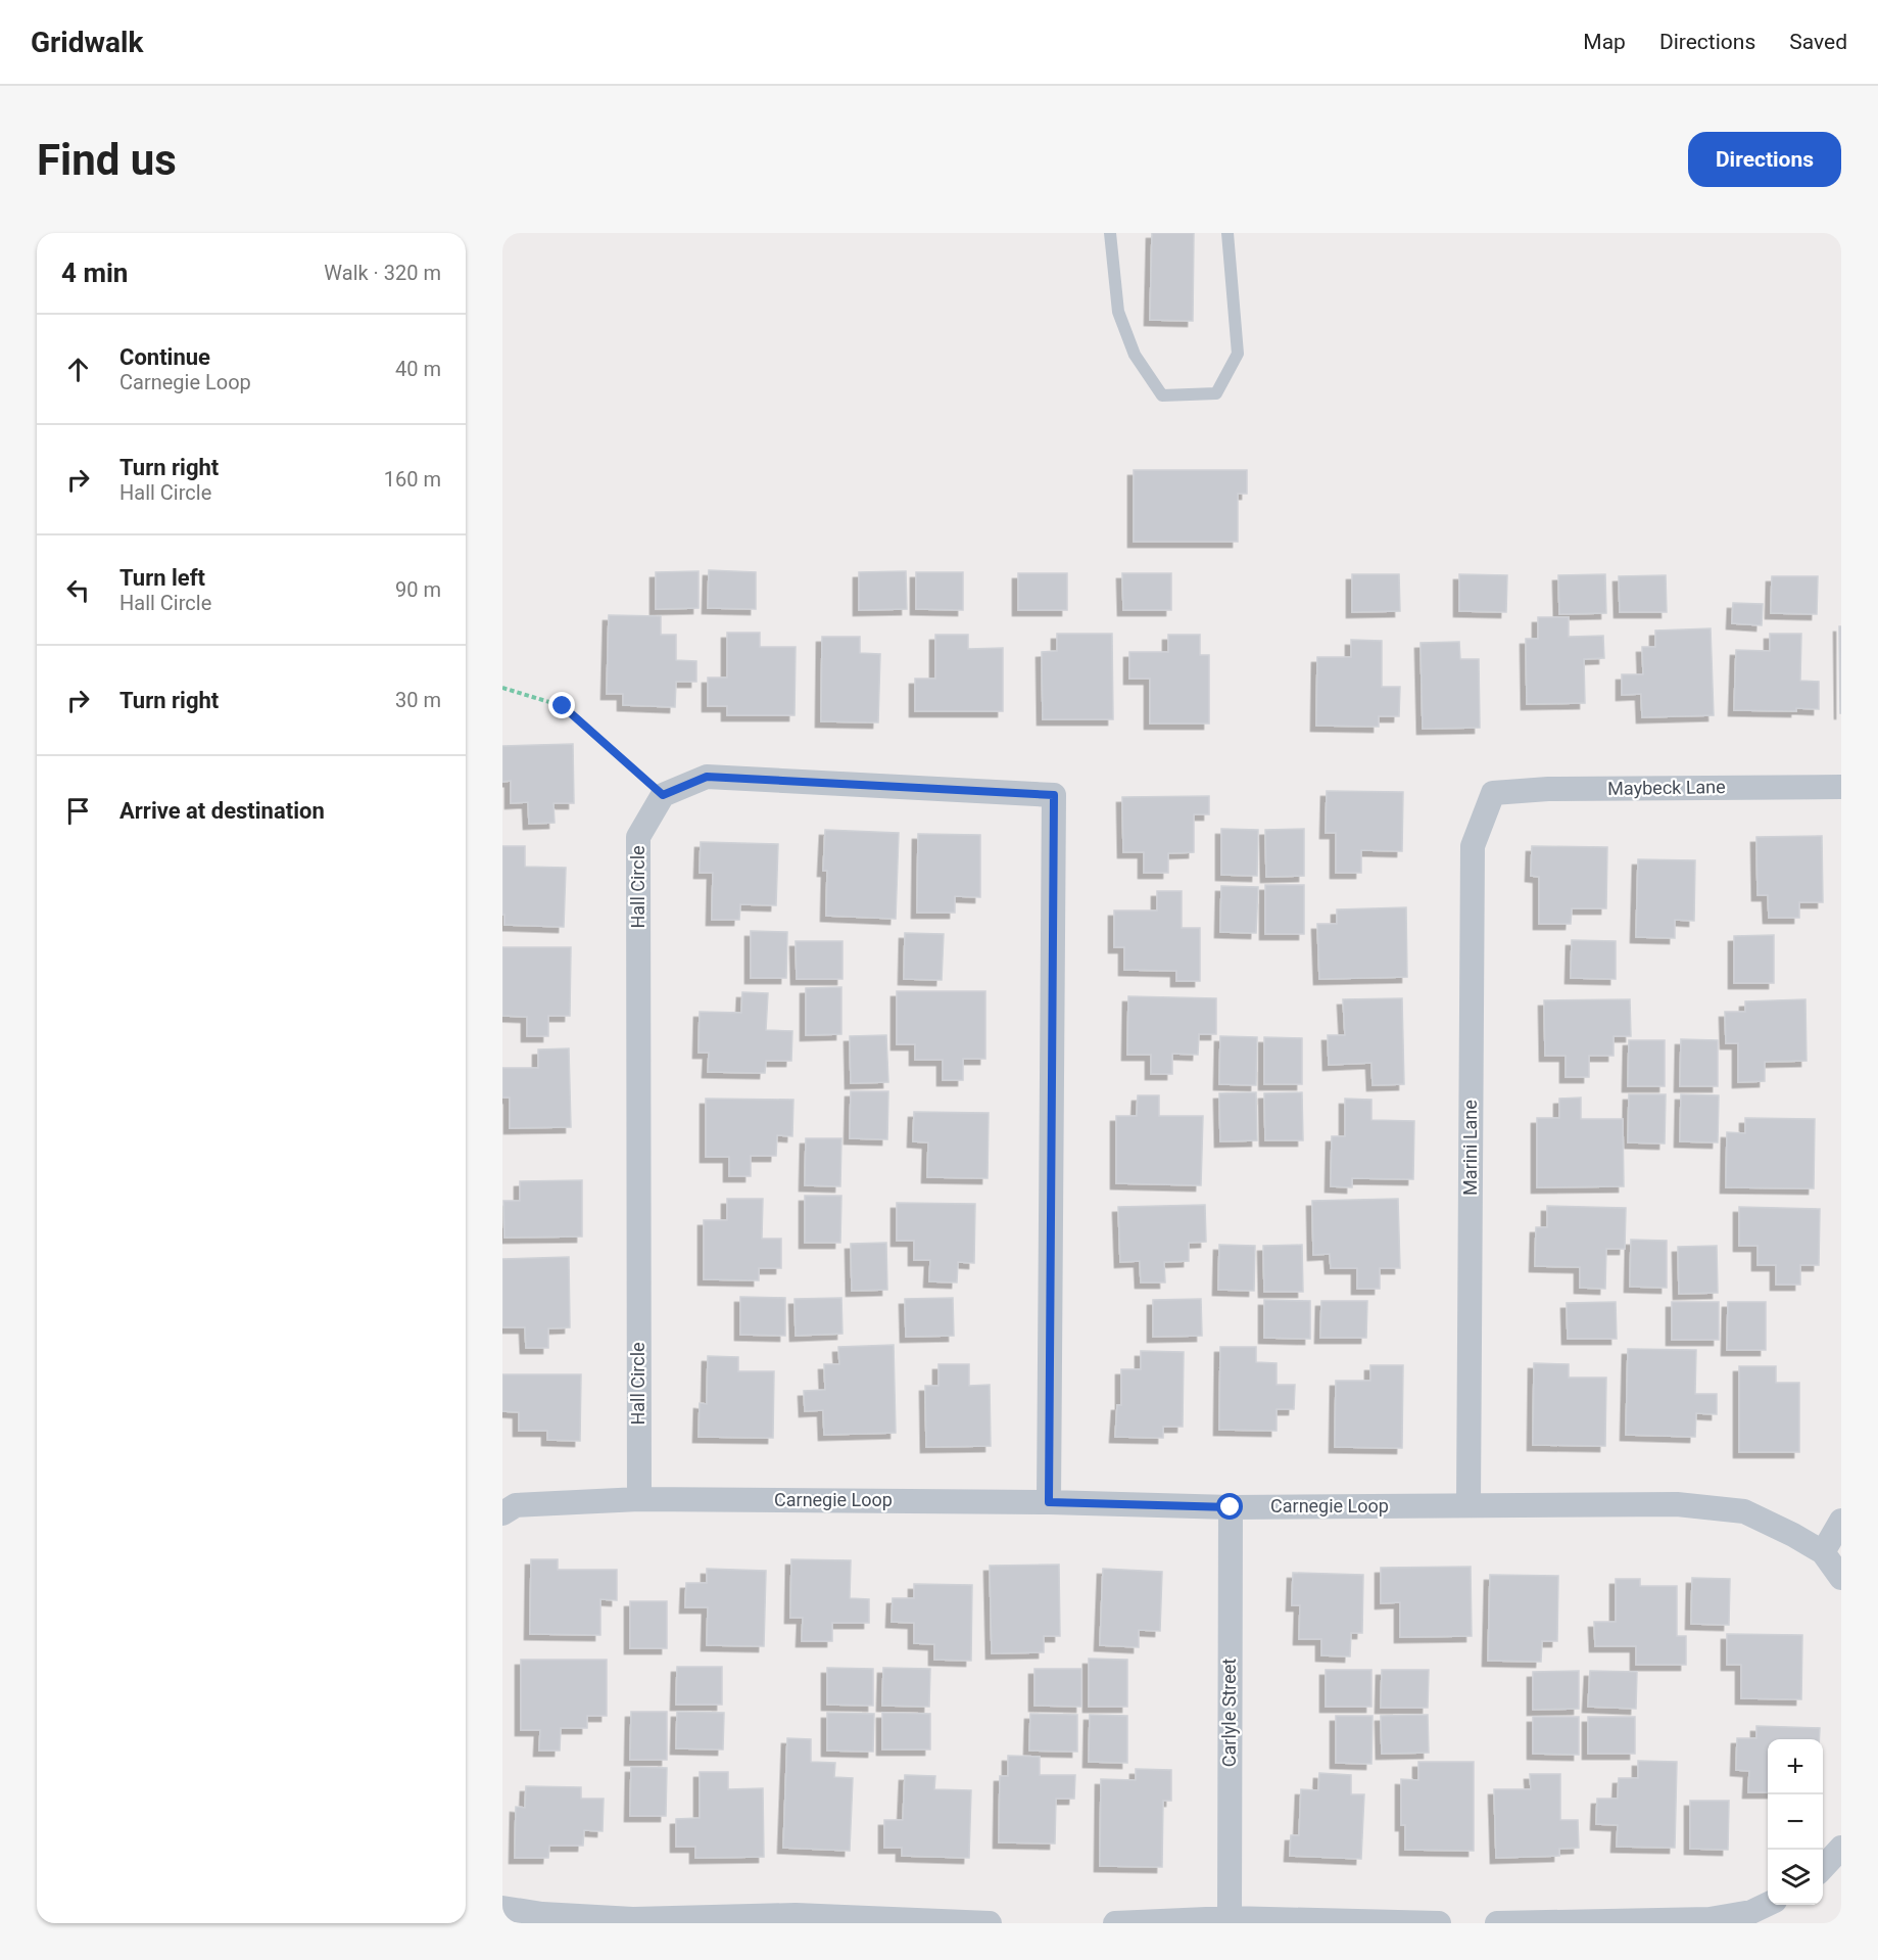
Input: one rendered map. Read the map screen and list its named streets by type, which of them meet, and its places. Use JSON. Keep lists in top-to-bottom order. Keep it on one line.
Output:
{"streets":{"street":["Maybeck Lane","Hall Circle","Marini Lane","Carnegie Loop","Carlyle Street"]},"crossings":[["Maybeck Lane","Marini Lane"],["Hall Circle","Carnegie Loop"],["Marini Lane","Carnegie Loop"],["Carnegie Loop","Carlyle Street"]],"page":{"header":"Gridwalk","nav":["Map","Directions","Saved"],"buttons":"Directions","title":"Find us","heading":["4 min","Walk · 320 m"],"list":[["Continue","Carnegie Loop","40 m"],["Turn right","Hall Circle","160 m"],["Turn left","Hall Circle","90 m"],["Turn right","30 m"],"Arrive at destination"],"map_buttons":["+","−"]}}
